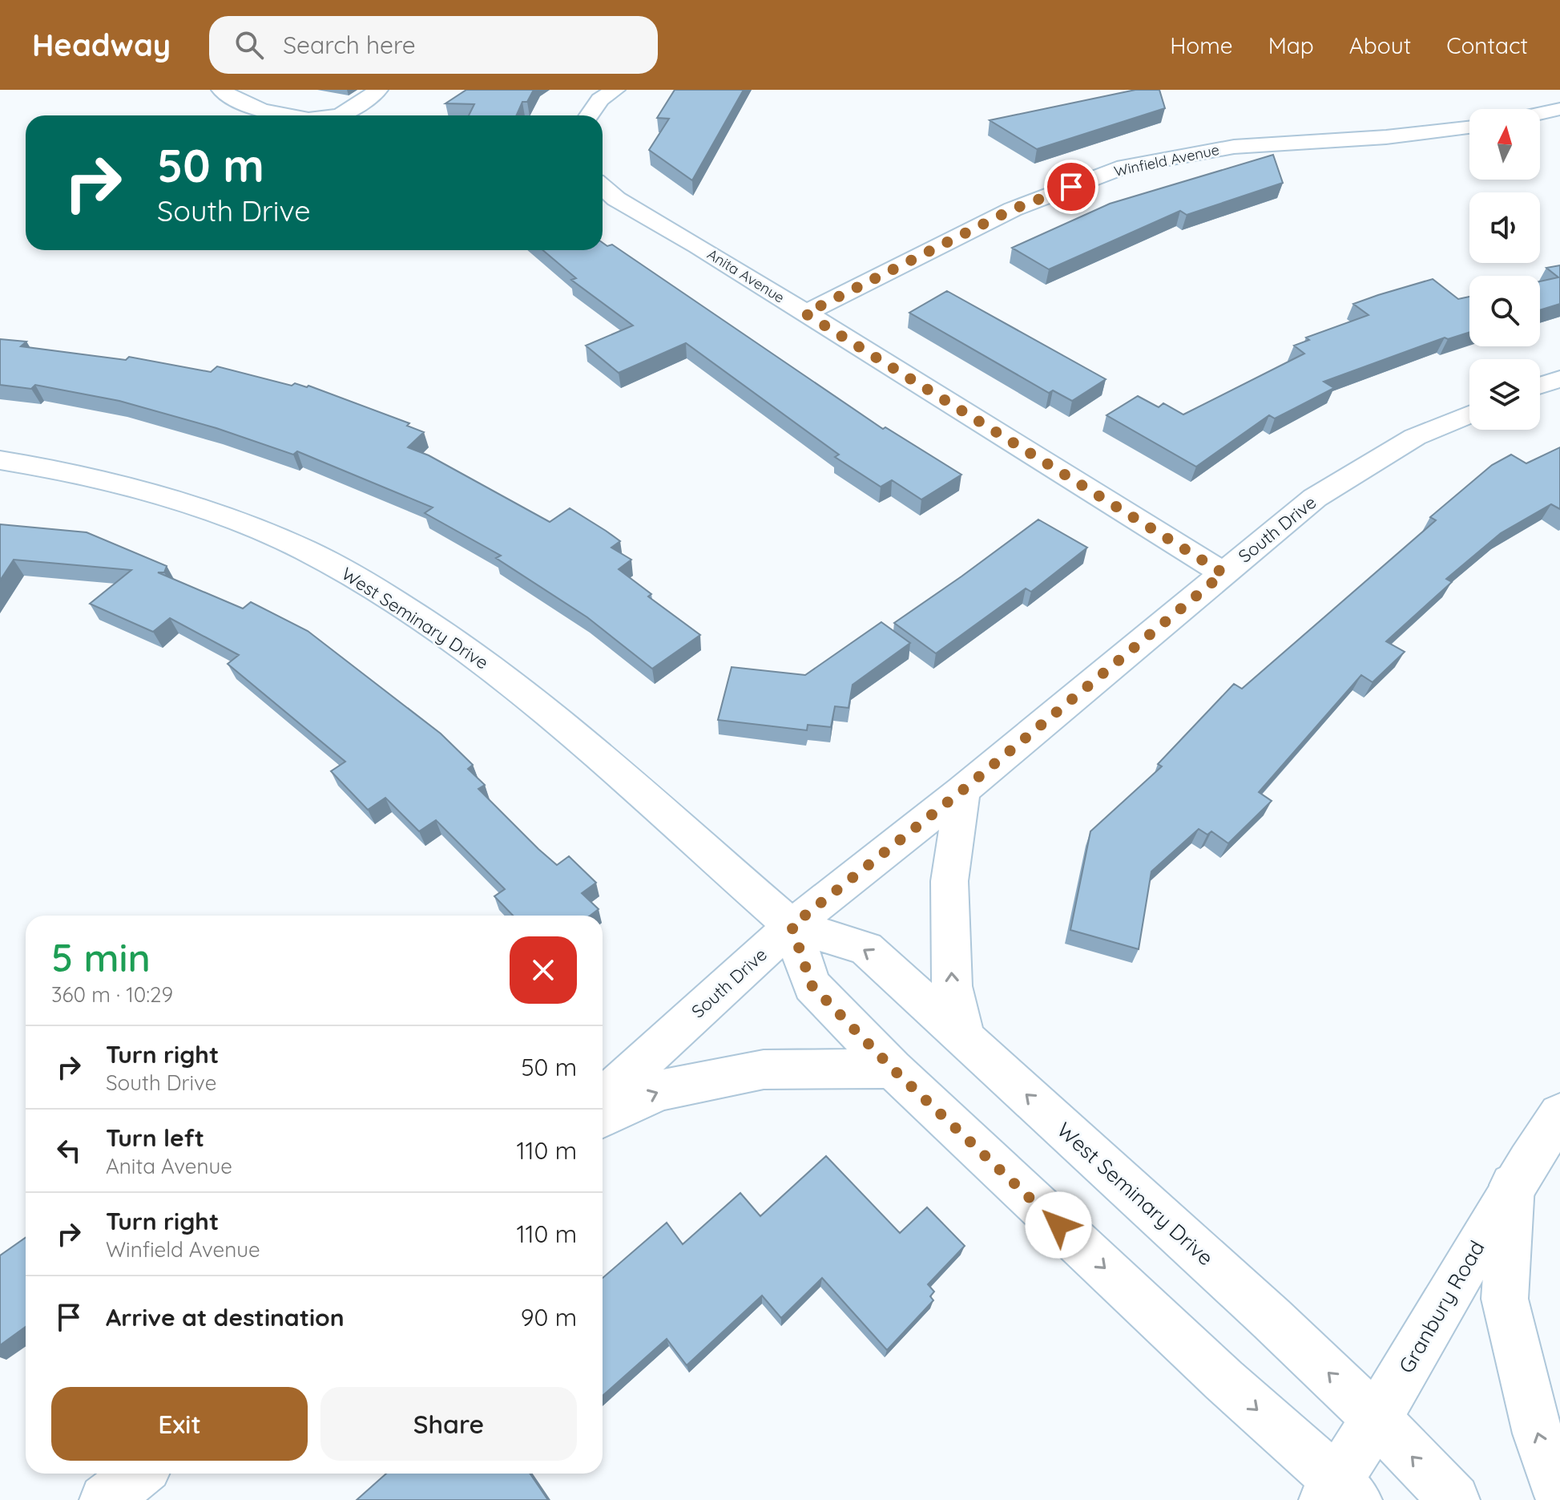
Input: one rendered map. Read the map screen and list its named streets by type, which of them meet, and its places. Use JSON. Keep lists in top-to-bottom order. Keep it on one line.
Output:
{"streets":{"street":["Winfield Avenue","Anita Avenue","South Drive","West Seminary Drive","Granbury Road"]},"crossings":[["Winfield Avenue","Anita Avenue"],["Anita Avenue","South Drive"],["South Drive","West Seminary Drive"],["West Seminary Drive","Granbury Road"]],"north":"top","page":{"header":"Headway","search":"Search here","nav":["Home","Map","About","Contact"],"turn":["50 m","South Drive"],"heading":["5 min","360 m · 10:29"],"list":[{"name":"Turn right","note":"South Drive","value":"50 m"},{"name":"Turn left","note":"Anita Avenue","value":"110 m"},{"name":"Turn right","note":"Winfield Avenue","value":"110 m"},{"name":"Arrive at destination","value":"90 m"}],"buttons":["Exit","Share"]}}
